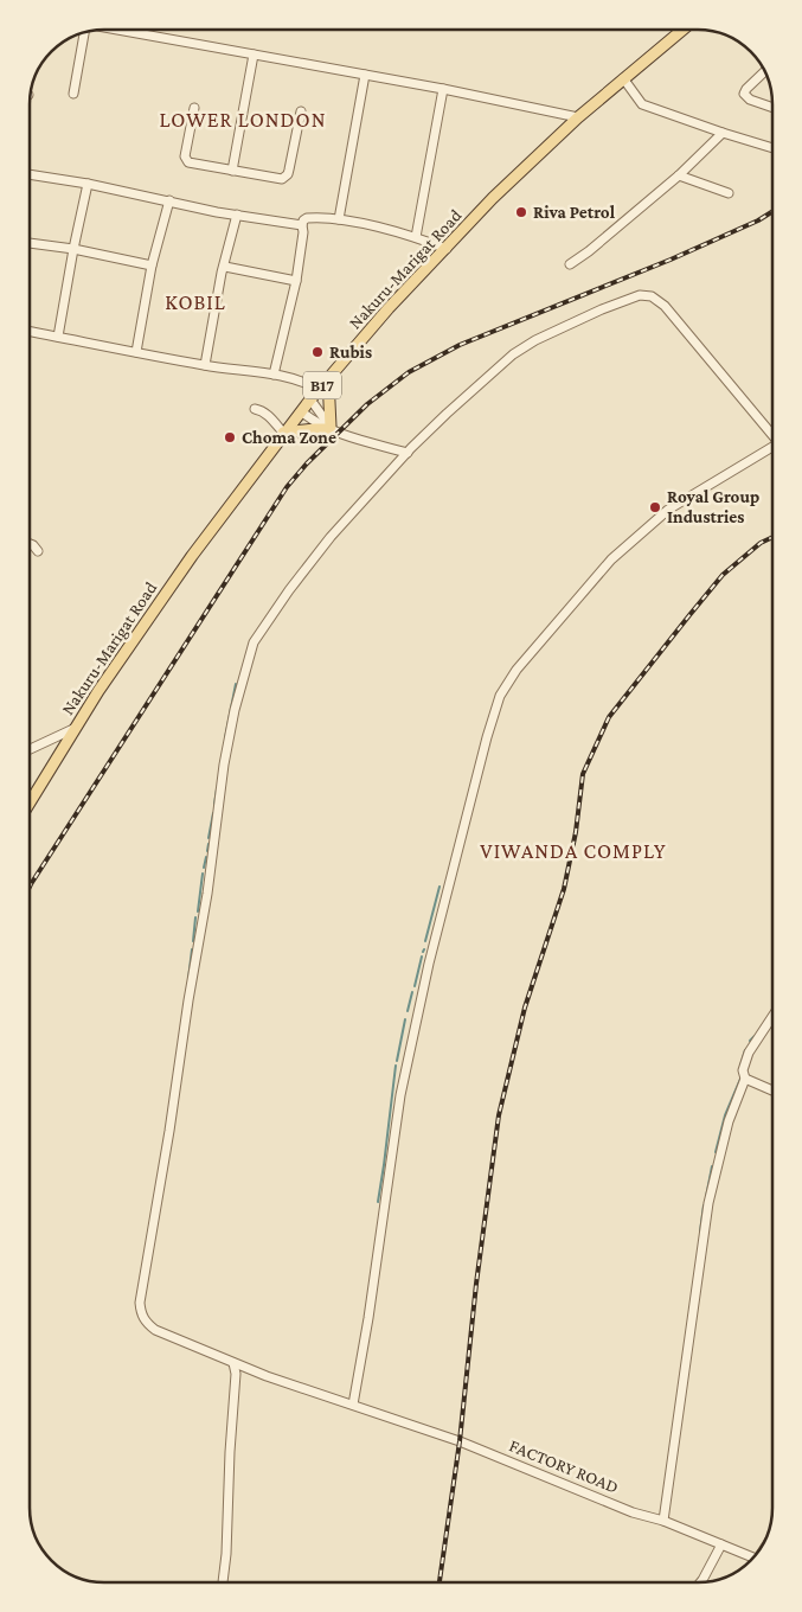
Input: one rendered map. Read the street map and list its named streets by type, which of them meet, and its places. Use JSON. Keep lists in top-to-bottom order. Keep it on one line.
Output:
{"streets":{"main road":["Nakuru-Marigat Road","B17"],"street":["FACTORY ROAD"]},"districts":["LOWER LONDON","KOBIL","VIWANDA COMPLY"],"places":["Riva Petrol","Rubis","Choma Zone","Royal Group Industries"]}
